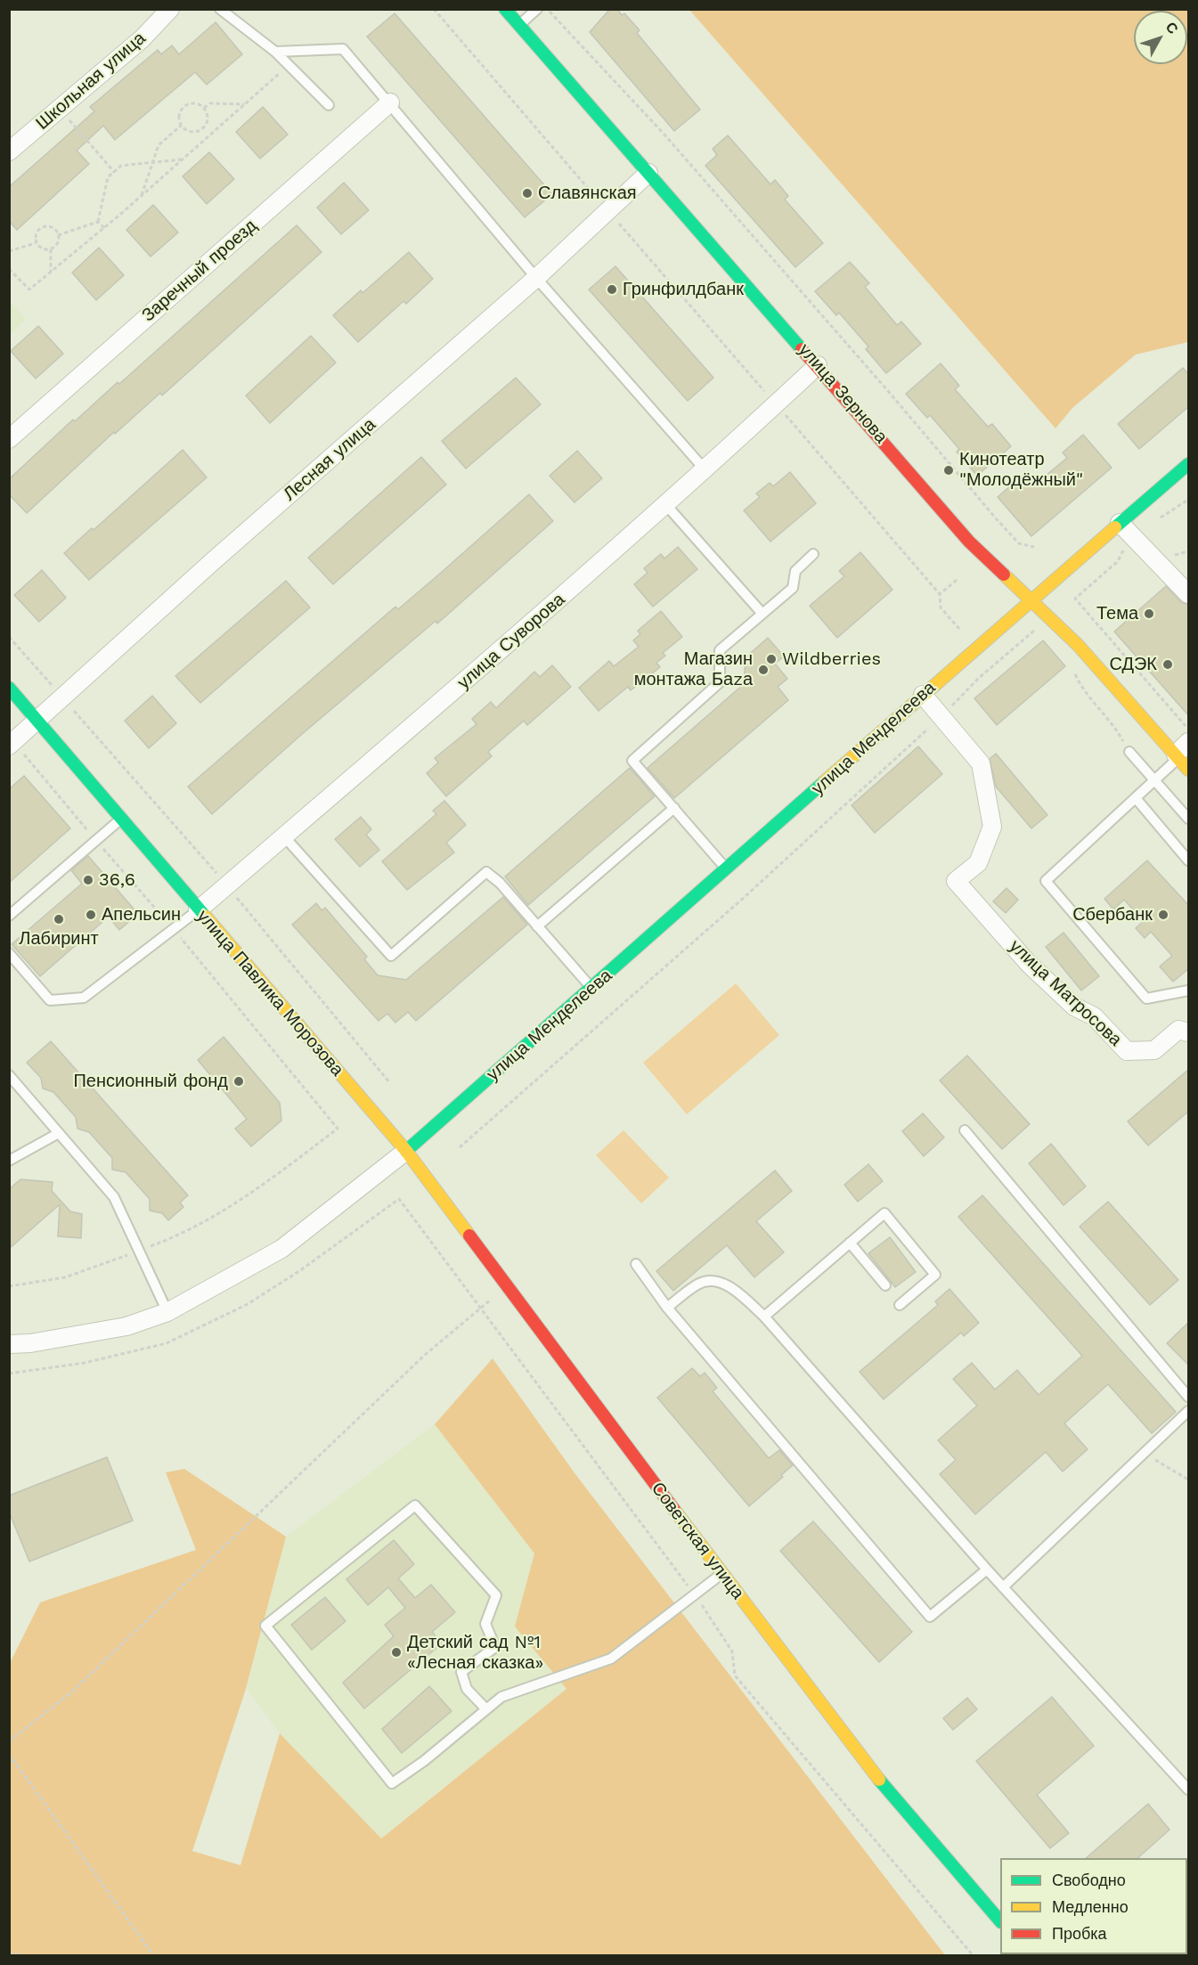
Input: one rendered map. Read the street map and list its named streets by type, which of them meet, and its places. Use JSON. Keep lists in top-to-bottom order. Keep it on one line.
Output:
{"streets":{"street":["Школьная улица","Заречный проезд","улица Зернова","Лесная улица","улица Суворова","улица Менделеева","улица Павлика Морозова","улица Матросова","Советская улица"]},"crossings":[["улица Зернова","Лесная улица"],["улица Зернова","улица Суворова"],["улица Зернова","улица Менделеева"],["Лесная улица","улица Павлика Морозова"],["улица Суворова","улица Павлика Морозова"],["улица Менделеева","улица Павлика Морозова"],["улица Менделеева","улица Матросова"],["улица Менделеева","Советская улица"],["улица Павлика Морозова","Советская улица"]],"places":["Славянская","Гринфилдбанк","Кинотеатр \"Молодёжный\"","Тема","Wildberries","СДЭК","Магазин монтажа Баzа","36,6","Апельсин","Сбербанк","Лабиринт","Пенсионный фонд","Детский сад №1 «Лесная сказка»"],"legend":["Свободно","Медленно","Пробка"],"north":"top right"}
